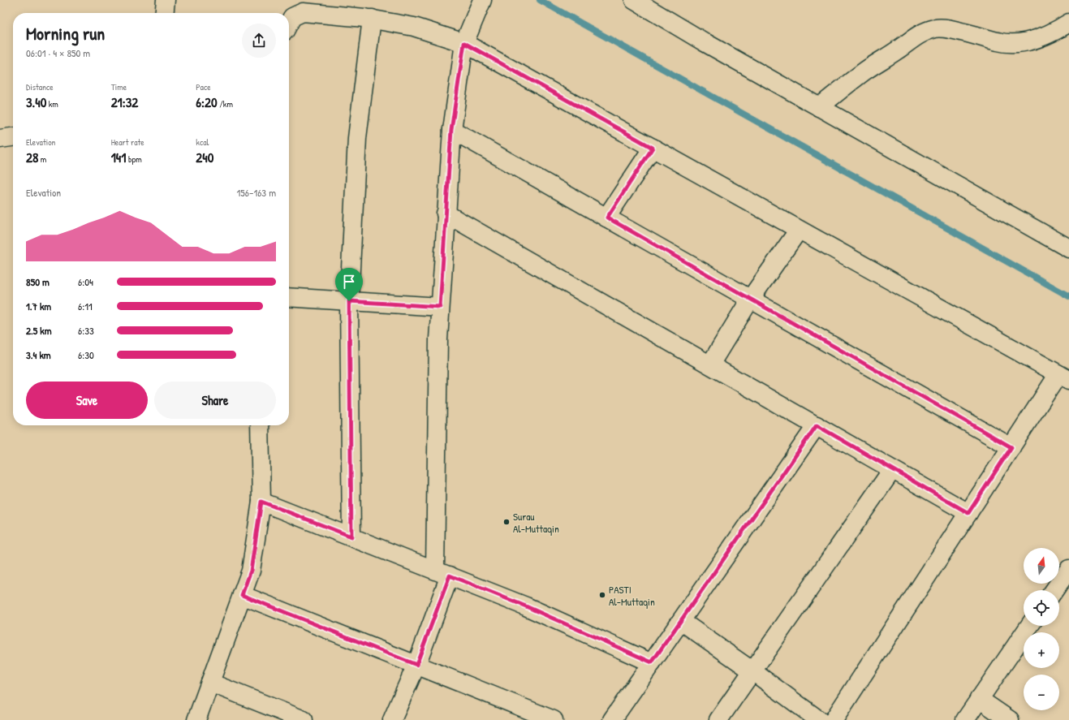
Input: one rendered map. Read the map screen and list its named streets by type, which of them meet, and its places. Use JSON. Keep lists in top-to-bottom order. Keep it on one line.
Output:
{"places":["Surau Al-Muttaqin","PASTI Al-Muttaqin"],"north":"top","page":{"heading":["Morning run","06:01 · 4 × 850 m"],"stats":[["Distance","3.40 km"],["Time","21:32"],["Pace","6:20 /km"],["Elevation","28 m"],["Heart rate","141 bpm"],["kcal","240"]],"chart":["Elevation","156–163 m"],"list":[{"name":"850 m","note":"6:04"},{"name":"1.7 km","note":"6:11"},{"name":"2.5 km","note":"6:33"},{"name":"3.4 km","note":"6:30"}],"buttons":["Save","Share"],"map_buttons":["+","−"]}}
